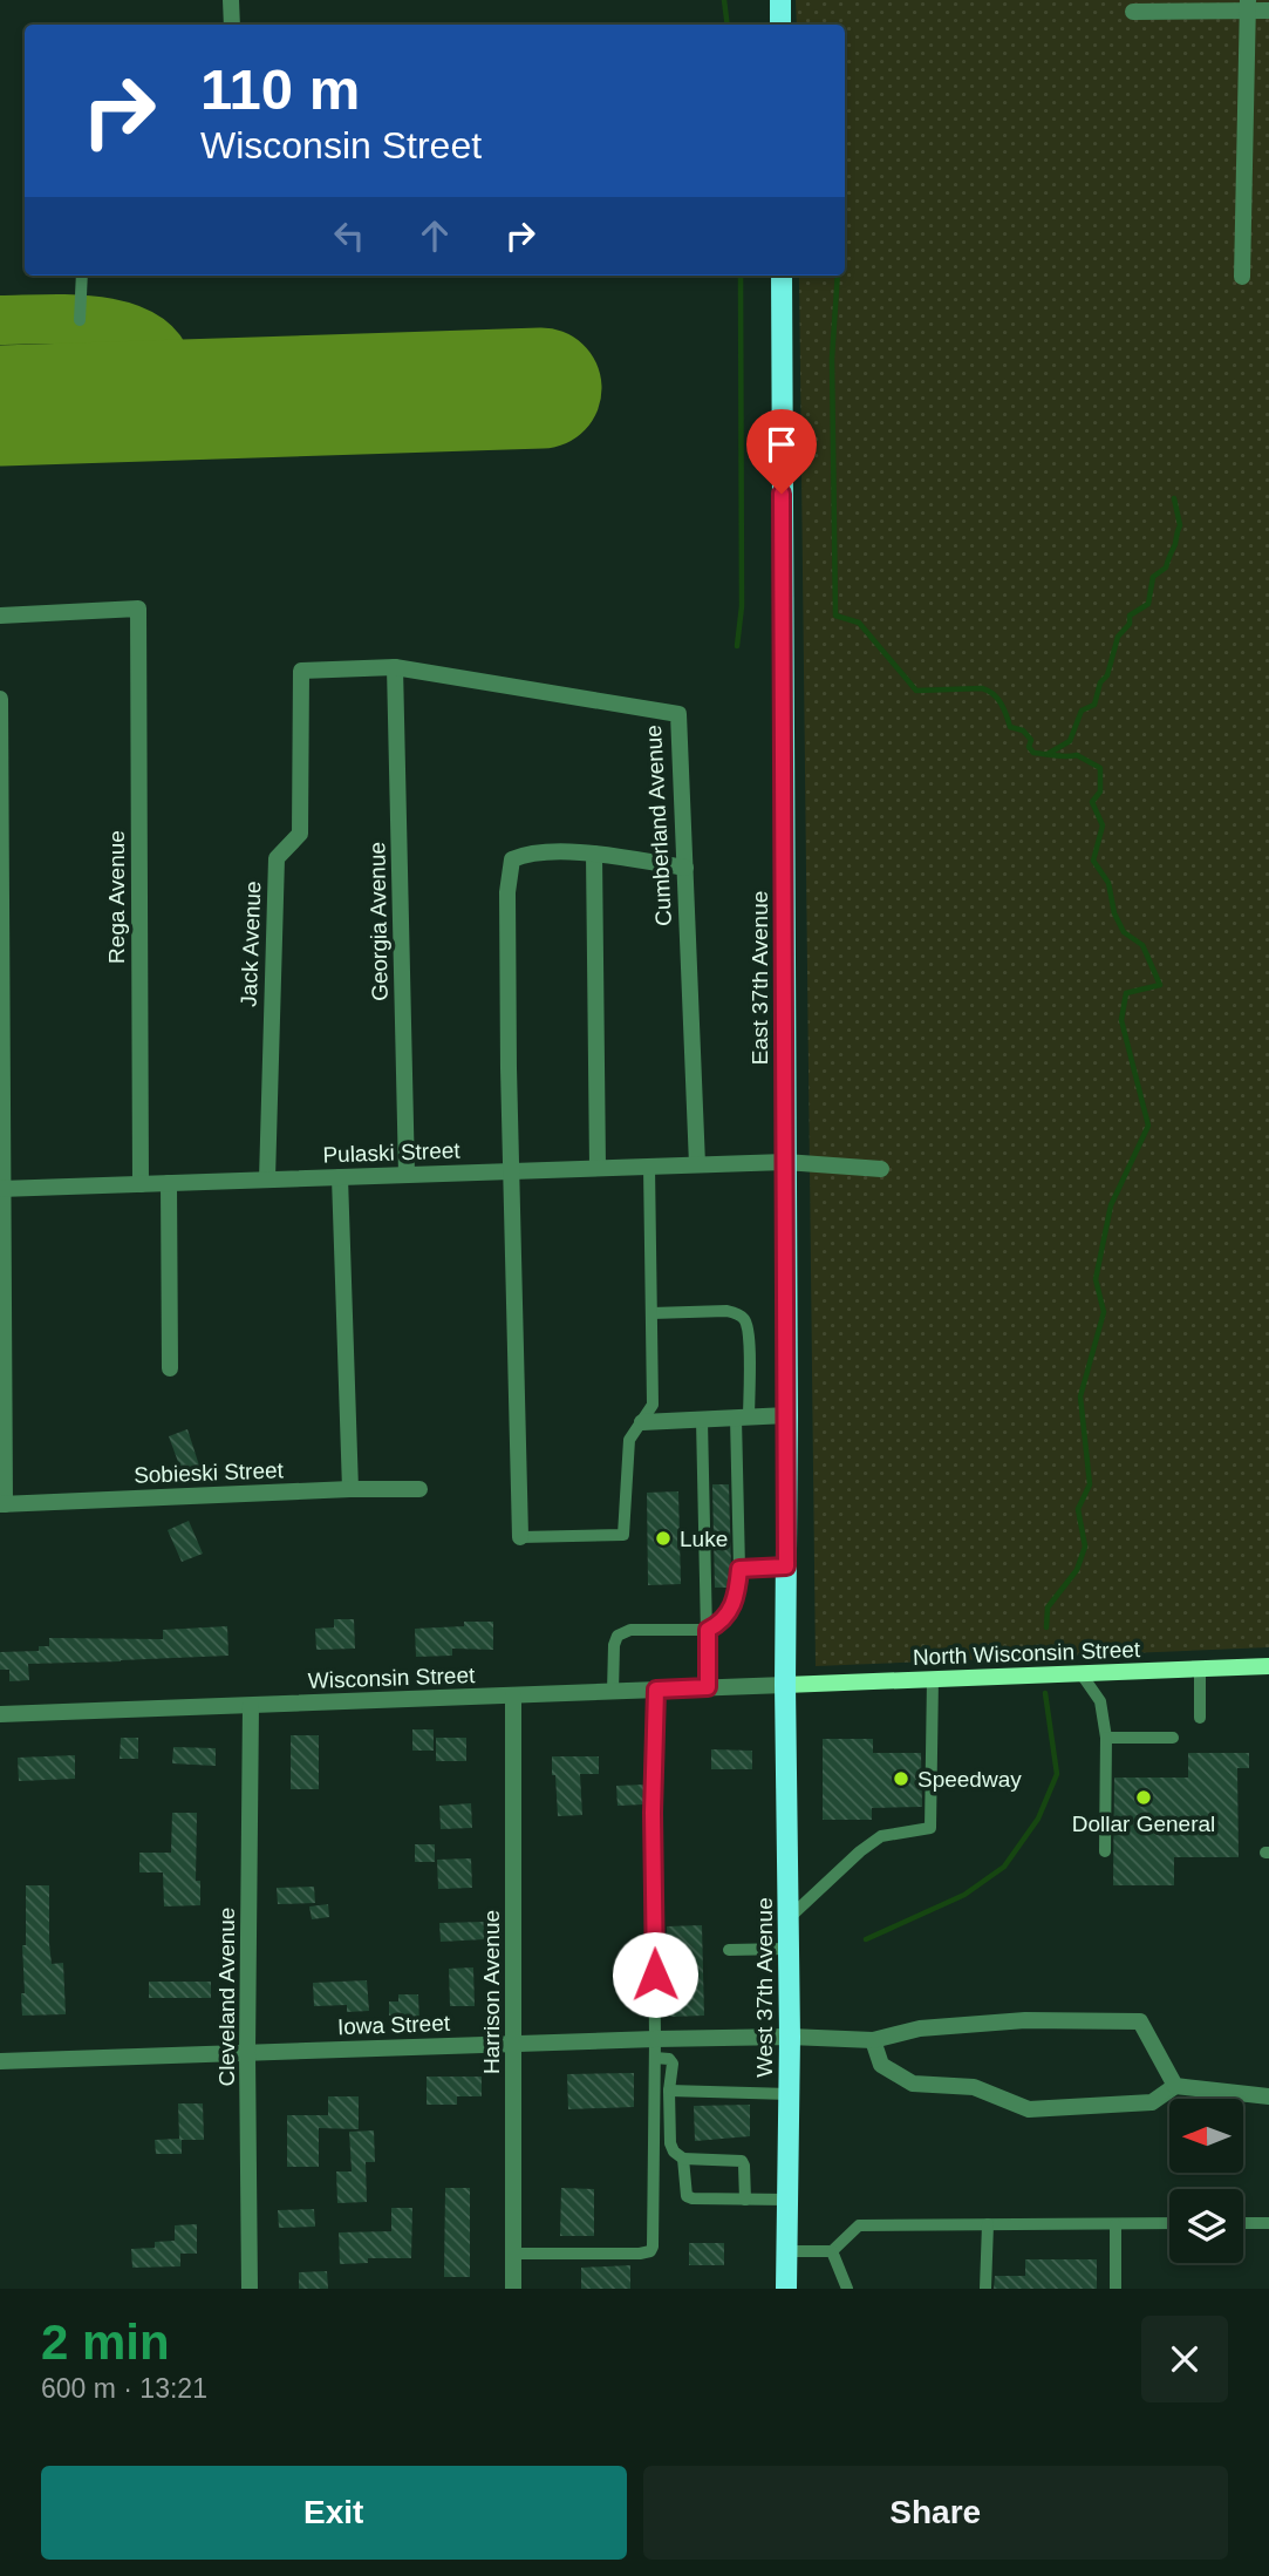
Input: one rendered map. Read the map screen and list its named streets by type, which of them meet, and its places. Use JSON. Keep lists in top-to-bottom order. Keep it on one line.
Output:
{"streets":{"main road":["East 37th Avenue","West 37th Avenue"],"street":["Cumberland Avenue","Rega Avenue","Georgia Avenue","Jack Avenue","Pulaski Street","Sobieski Street","North Wisconsin Street","Wisconsin Street","Harrison Avenue","Cleveland Avenue","Iowa Street"]},"crossings":[["Cumberland Avenue","Georgia Avenue"],["Cumberland Avenue","Jack Avenue"],["Cumberland Avenue","Pulaski Street"],["Rega Avenue","Pulaski Street"],["Georgia Avenue","Pulaski Street"],["Jack Avenue","Pulaski Street"],["East 37th Avenue","Pulaski Street"],["East 37th Avenue","North Wisconsin Street"],["East 37th Avenue","Wisconsin Street"],["East 37th Avenue","West 37th Avenue"],["North Wisconsin Street","Wisconsin Street"],["North Wisconsin Street","West 37th Avenue"],["Wisconsin Street","West 37th Avenue"],["Wisconsin Street","Harrison Avenue"],["Wisconsin Street","Cleveland Avenue"],["West 37th Avenue","Iowa Street"],["Harrison Avenue","Iowa Street"],["Cleveland Avenue","Iowa Street"]],"places":["Luke","Speedway","Dollar General"],"north":"left","page":{"turn":["110 m","Wisconsin Street"],"heading":["2 min","600 m · 13:21"],"buttons":["Exit","Share"]}}
